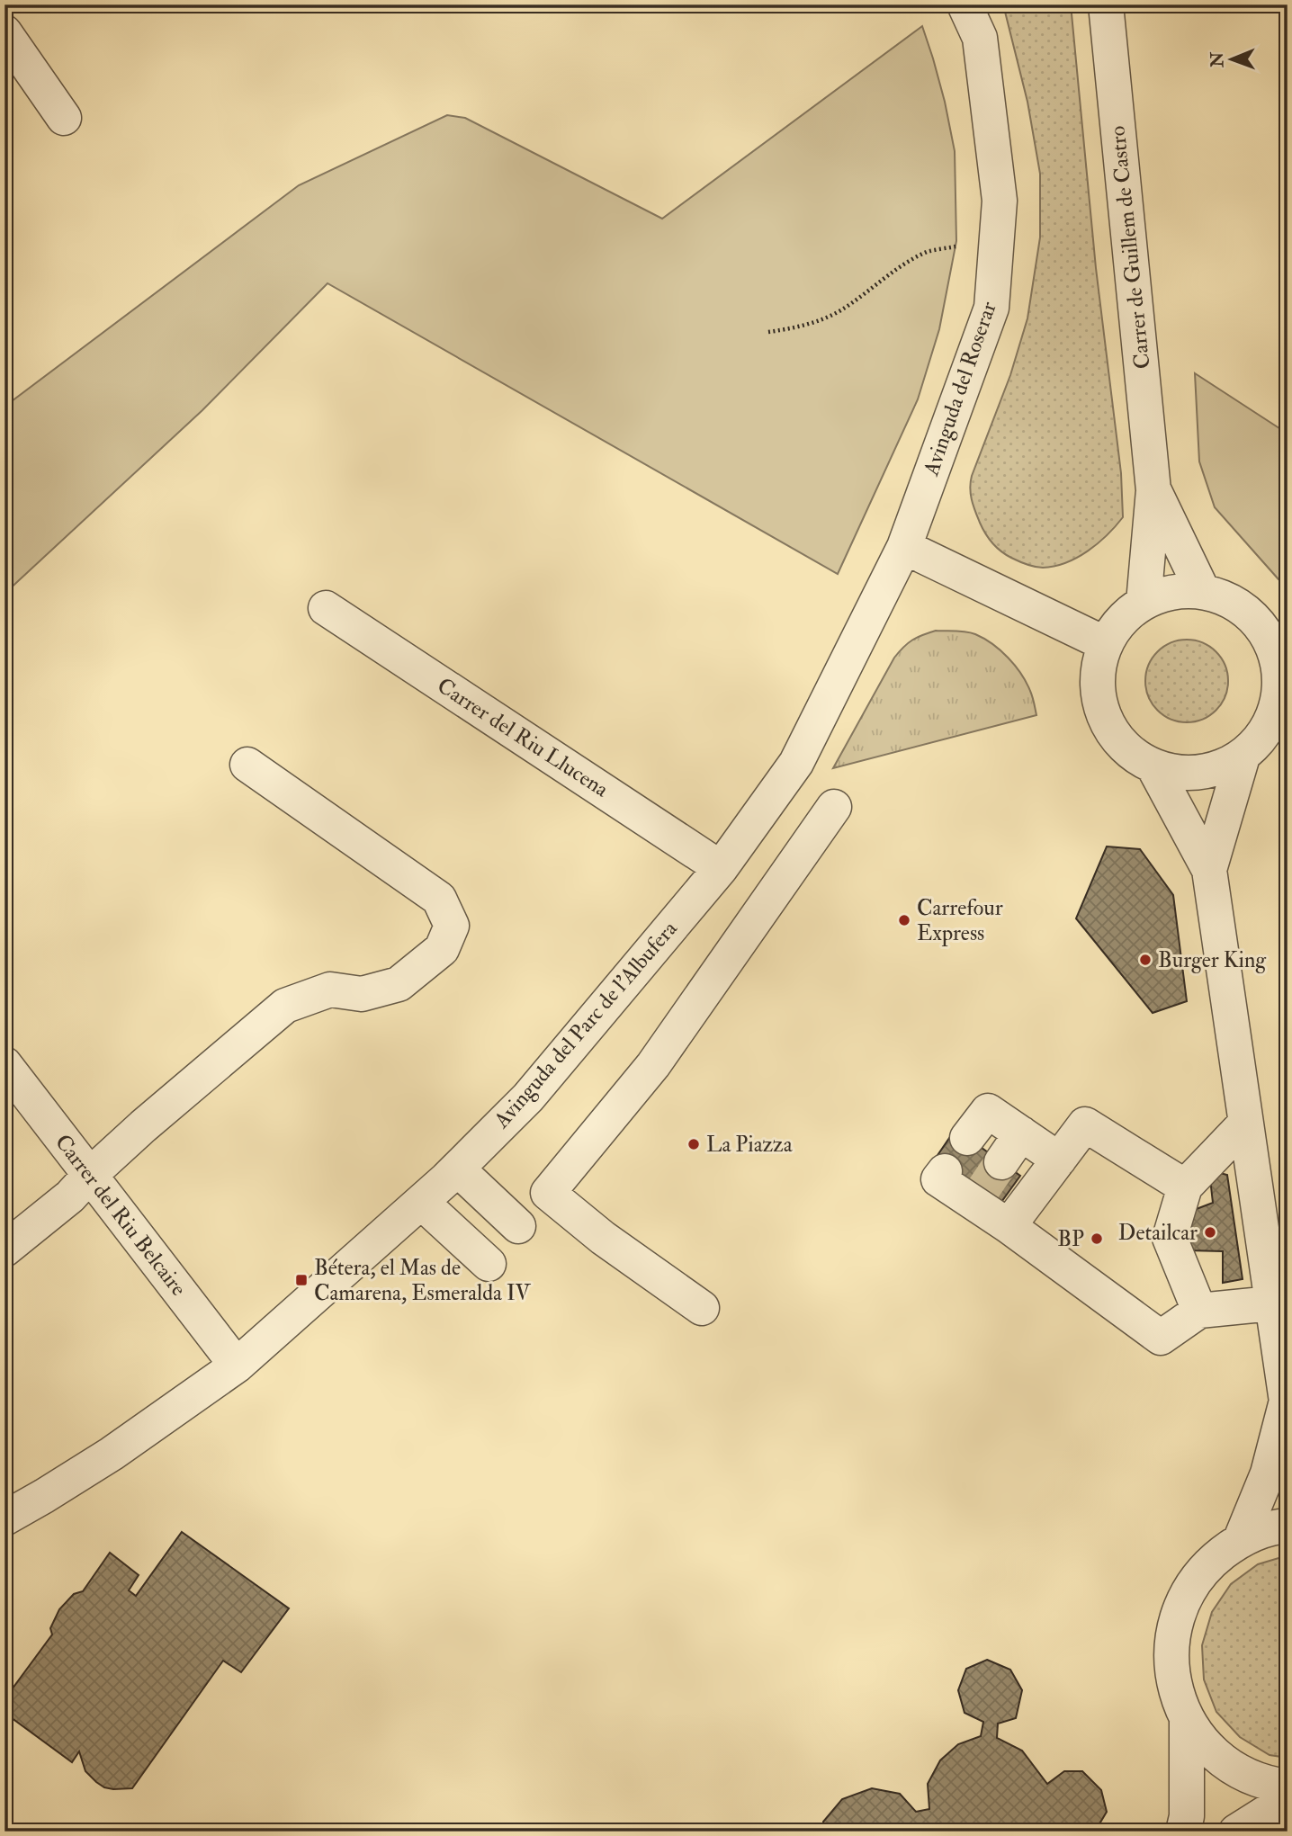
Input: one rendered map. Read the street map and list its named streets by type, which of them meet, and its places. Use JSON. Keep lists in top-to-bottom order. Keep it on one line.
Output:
{"streets":{"street":["Carrer de Guillem de Castro","Avinguda del Roserar","Carrer del Riu Llucena","Avinguda del Parc de l'Albufera","Carrer del Riu Belcaire"]},"crossings":[["Avinguda del Roserar","Avinguda del Parc de l'Albufera"],["Carrer del Riu Llucena","Avinguda del Parc de l'Albufera"],["Avinguda del Parc de l'Albufera","Carrer del Riu Belcaire"]],"places":{"other":["Carrefour Express","Burger King","La Piazza","Detailcar","BP"],"transit":["Bétera, el Mas de Camarena, Esmeralda IV"]},"north":"left"}
